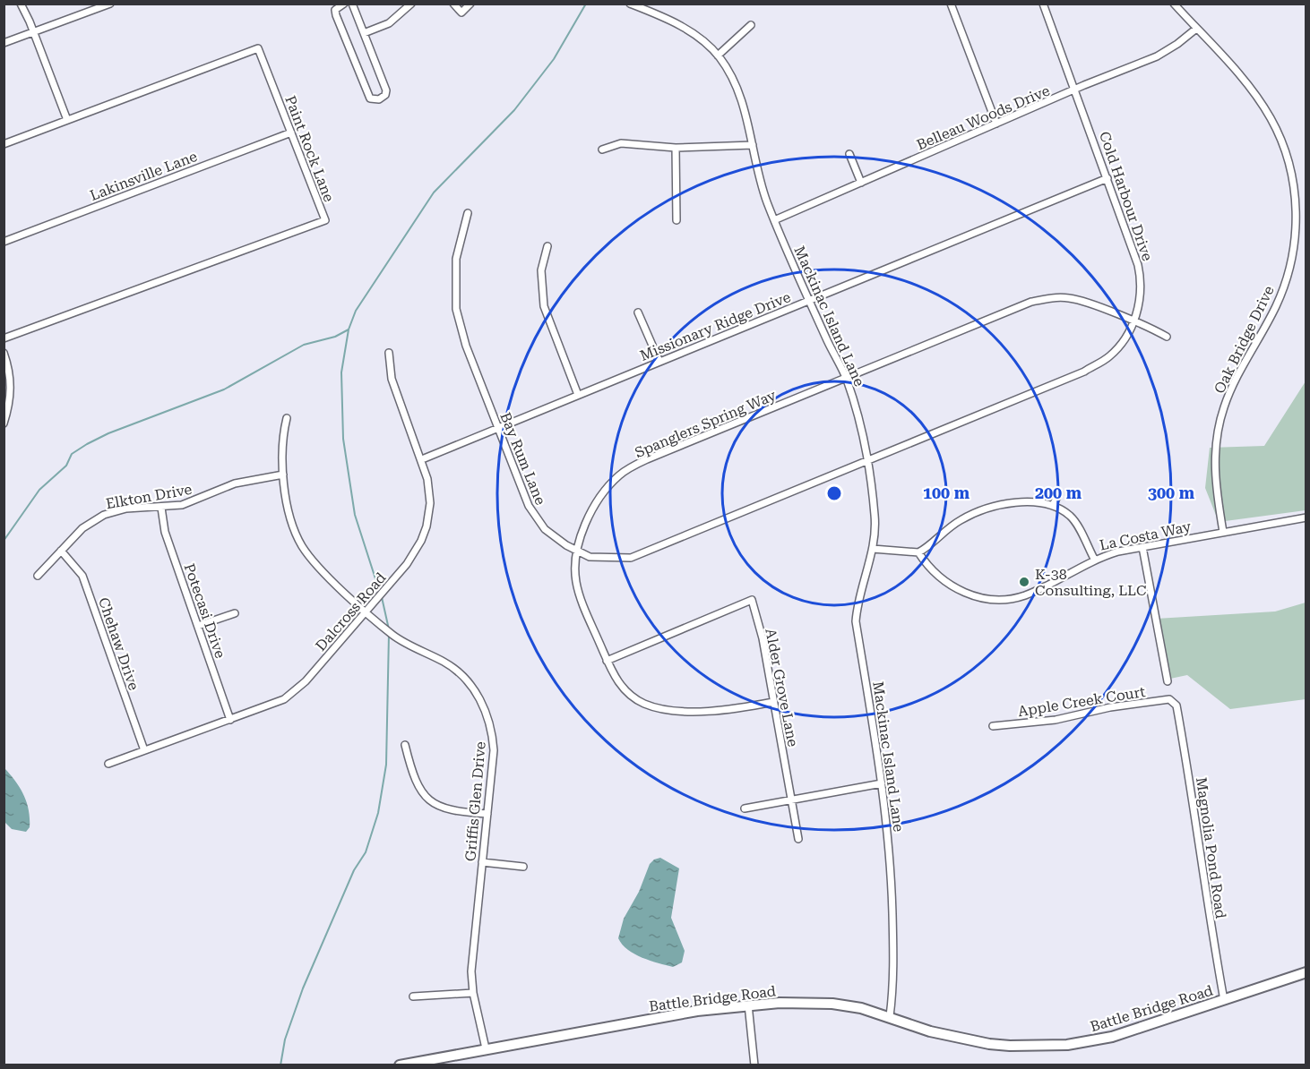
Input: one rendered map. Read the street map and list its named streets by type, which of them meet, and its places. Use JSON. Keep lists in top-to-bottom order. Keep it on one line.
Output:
{"streets":{"street":["Belleau Woods Drive","Paint Rock Lane","Lakinsville Lane","Cold Harbour Drive","Mackinac Island Lane","Missionary Ridge Drive","Oak Bridge Drive","Spanglers Spring Way","Bay Rum Lane","Elkton Drive","La Costa Way","Potecasi Drive","Dalcross Road","Chehaw Drive","Alder Grove Lane","Apple Creek Court","Griffis Glen Drive","Magnolia Pond Road","Battle Bridge Road"]},"crossings":[["Belleau Woods Drive","Cold Harbour Drive"],["Belleau Woods Drive","Mackinac Island Lane"],["Belleau Woods Drive","Oak Bridge Drive"],["Paint Rock Lane","Lakinsville Lane"],["Cold Harbour Drive","Mackinac Island Lane"],["Cold Harbour Drive","Missionary Ridge Drive"],["Cold Harbour Drive","Spanglers Spring Way"],["Cold Harbour Drive","Bay Rum Lane"],["Mackinac Island Lane","Missionary Ridge Drive"],["Mackinac Island Lane","Spanglers Spring Way"],["Mackinac Island Lane","Bay Rum Lane"],["Mackinac Island Lane","Battle Bridge Road"],["Missionary Ridge Drive","Bay Rum Lane"],["Missionary Ridge Drive","Dalcross Road"],["Oak Bridge Drive","La Costa Way"],["Spanglers Spring Way","Bay Rum Lane"],["Spanglers Spring Way","Alder Grove Lane"],["Elkton Drive","Potecasi Drive"],["Elkton Drive","Chehaw Drive"],["Elkton Drive","Griffis Glen Drive"],["Potecasi Drive","Dalcross Road"],["Dalcross Road","Chehaw Drive"],["Dalcross Road","Griffis Glen Drive"],["Apple Creek Court","Magnolia Pond Road"],["Griffis Glen Drive","Battle Bridge Road"],["Magnolia Pond Road","Battle Bridge Road"]],"places":["K-38 Consulting, LLC"],"rings":["100 m","200 m","300 m"]}
